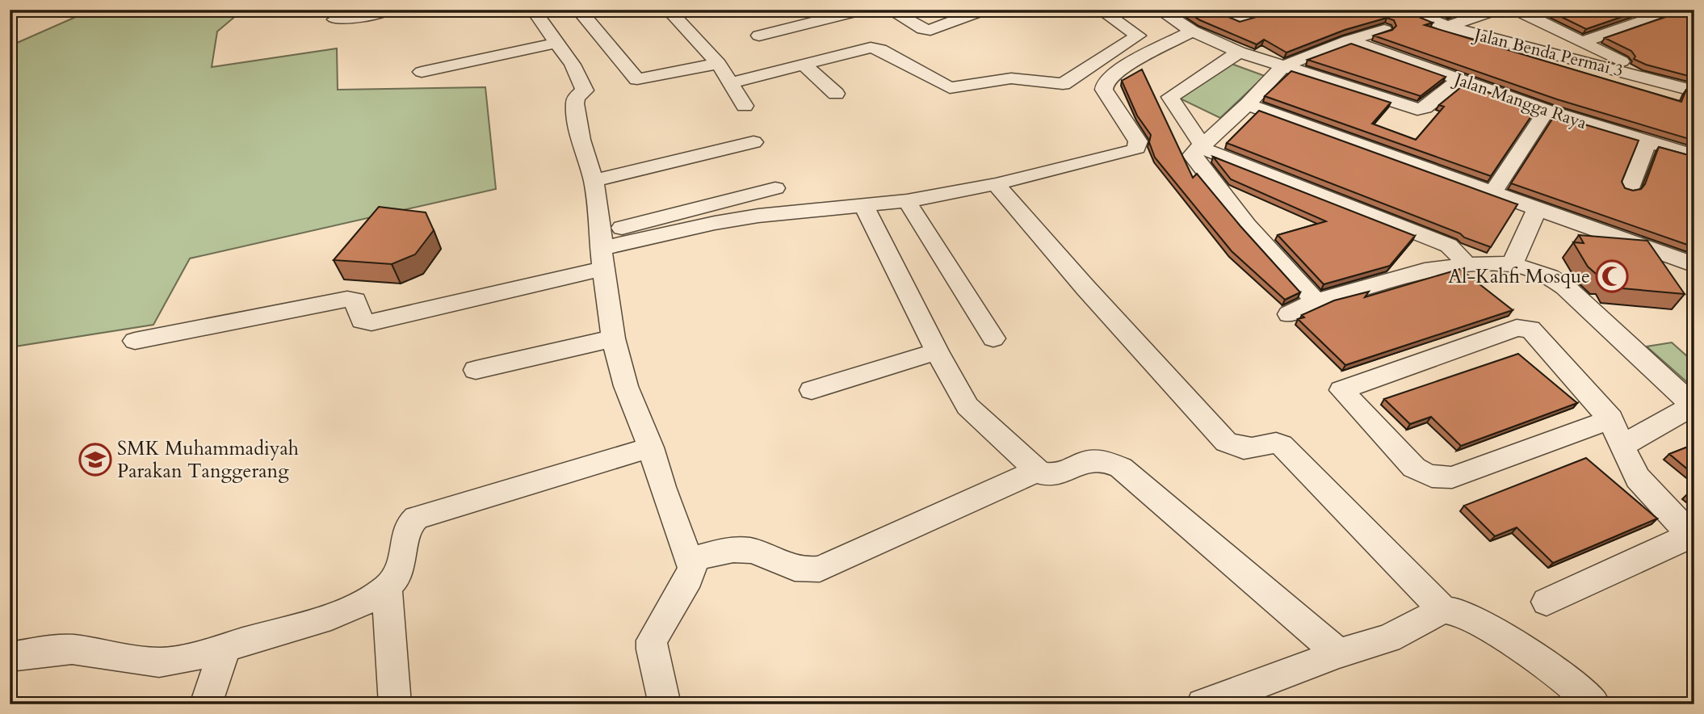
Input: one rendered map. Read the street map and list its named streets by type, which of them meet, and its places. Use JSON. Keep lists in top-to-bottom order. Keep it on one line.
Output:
{"streets":{"street":["Jalan Benda Permai 3","Jalan Mangga Raya"]},"places":{"mosque":["Al-Kahfi Mosque"],"school or university":["SMK Muhammadiyah Parakan Tanggerang"]}}
